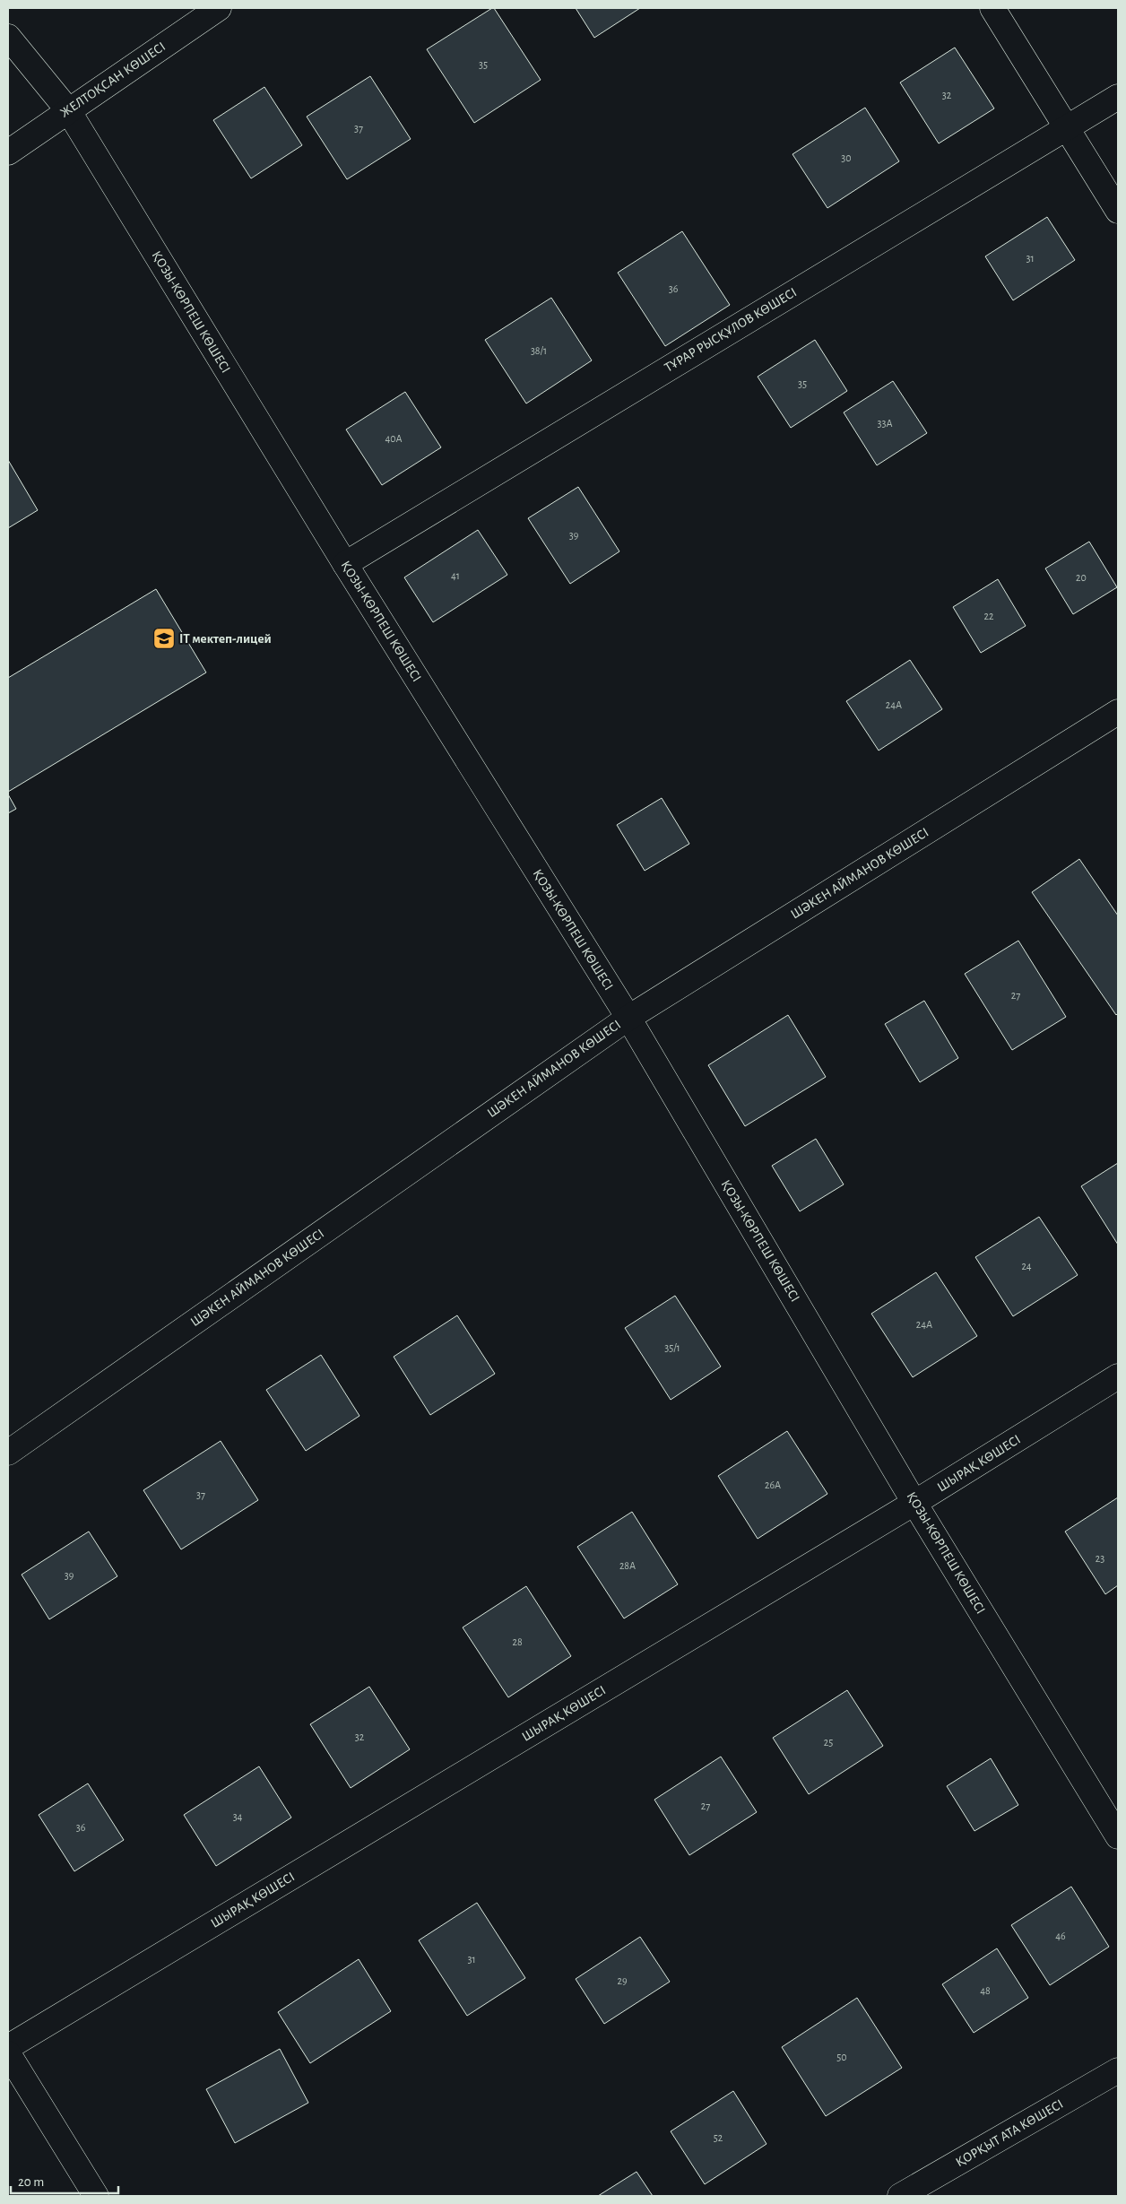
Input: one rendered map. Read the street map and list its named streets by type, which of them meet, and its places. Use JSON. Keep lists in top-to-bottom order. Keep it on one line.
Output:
{"streets":{"street":["ЖЕЛТОҚСАН КӨШЕСІ","ҚОЗЫ-КӨРПЕШ КӨШЕСІ","ТҰРАР РЫСҚҰЛОВ КӨШЕСІ","ШӘКЕН АЙМАНОВ КӨШЕСІ","ШЫРАҚ КӨШЕСІ","ҚОРҚЫТ АТА КӨШЕСІ"]},"crossings":[["ЖЕЛТОҚСАН КӨШЕСІ","ҚОЗЫ-КӨРПЕШ КӨШЕСІ"],["ҚОЗЫ-КӨРПЕШ КӨШЕСІ","ТҰРАР РЫСҚҰЛОВ КӨШЕСІ"],["ҚОЗЫ-КӨРПЕШ КӨШЕСІ","ШӘКЕН АЙМАНОВ КӨШЕСІ"],["ҚОЗЫ-КӨРПЕШ КӨШЕСІ","ШЫРАҚ КӨШЕСІ"]],"places":{"school or university":["IT мектеп-лицей"]},"house_numbers":["35","32","37","30","31","36","38/1","35","33А","40А","39","41","20","22","24А","27","24","24А","35/1","26А","37","23","28А","39","28","32","25","27","34","36","46","31","29","48","50","52"],"scale_bar":"20 m"}
